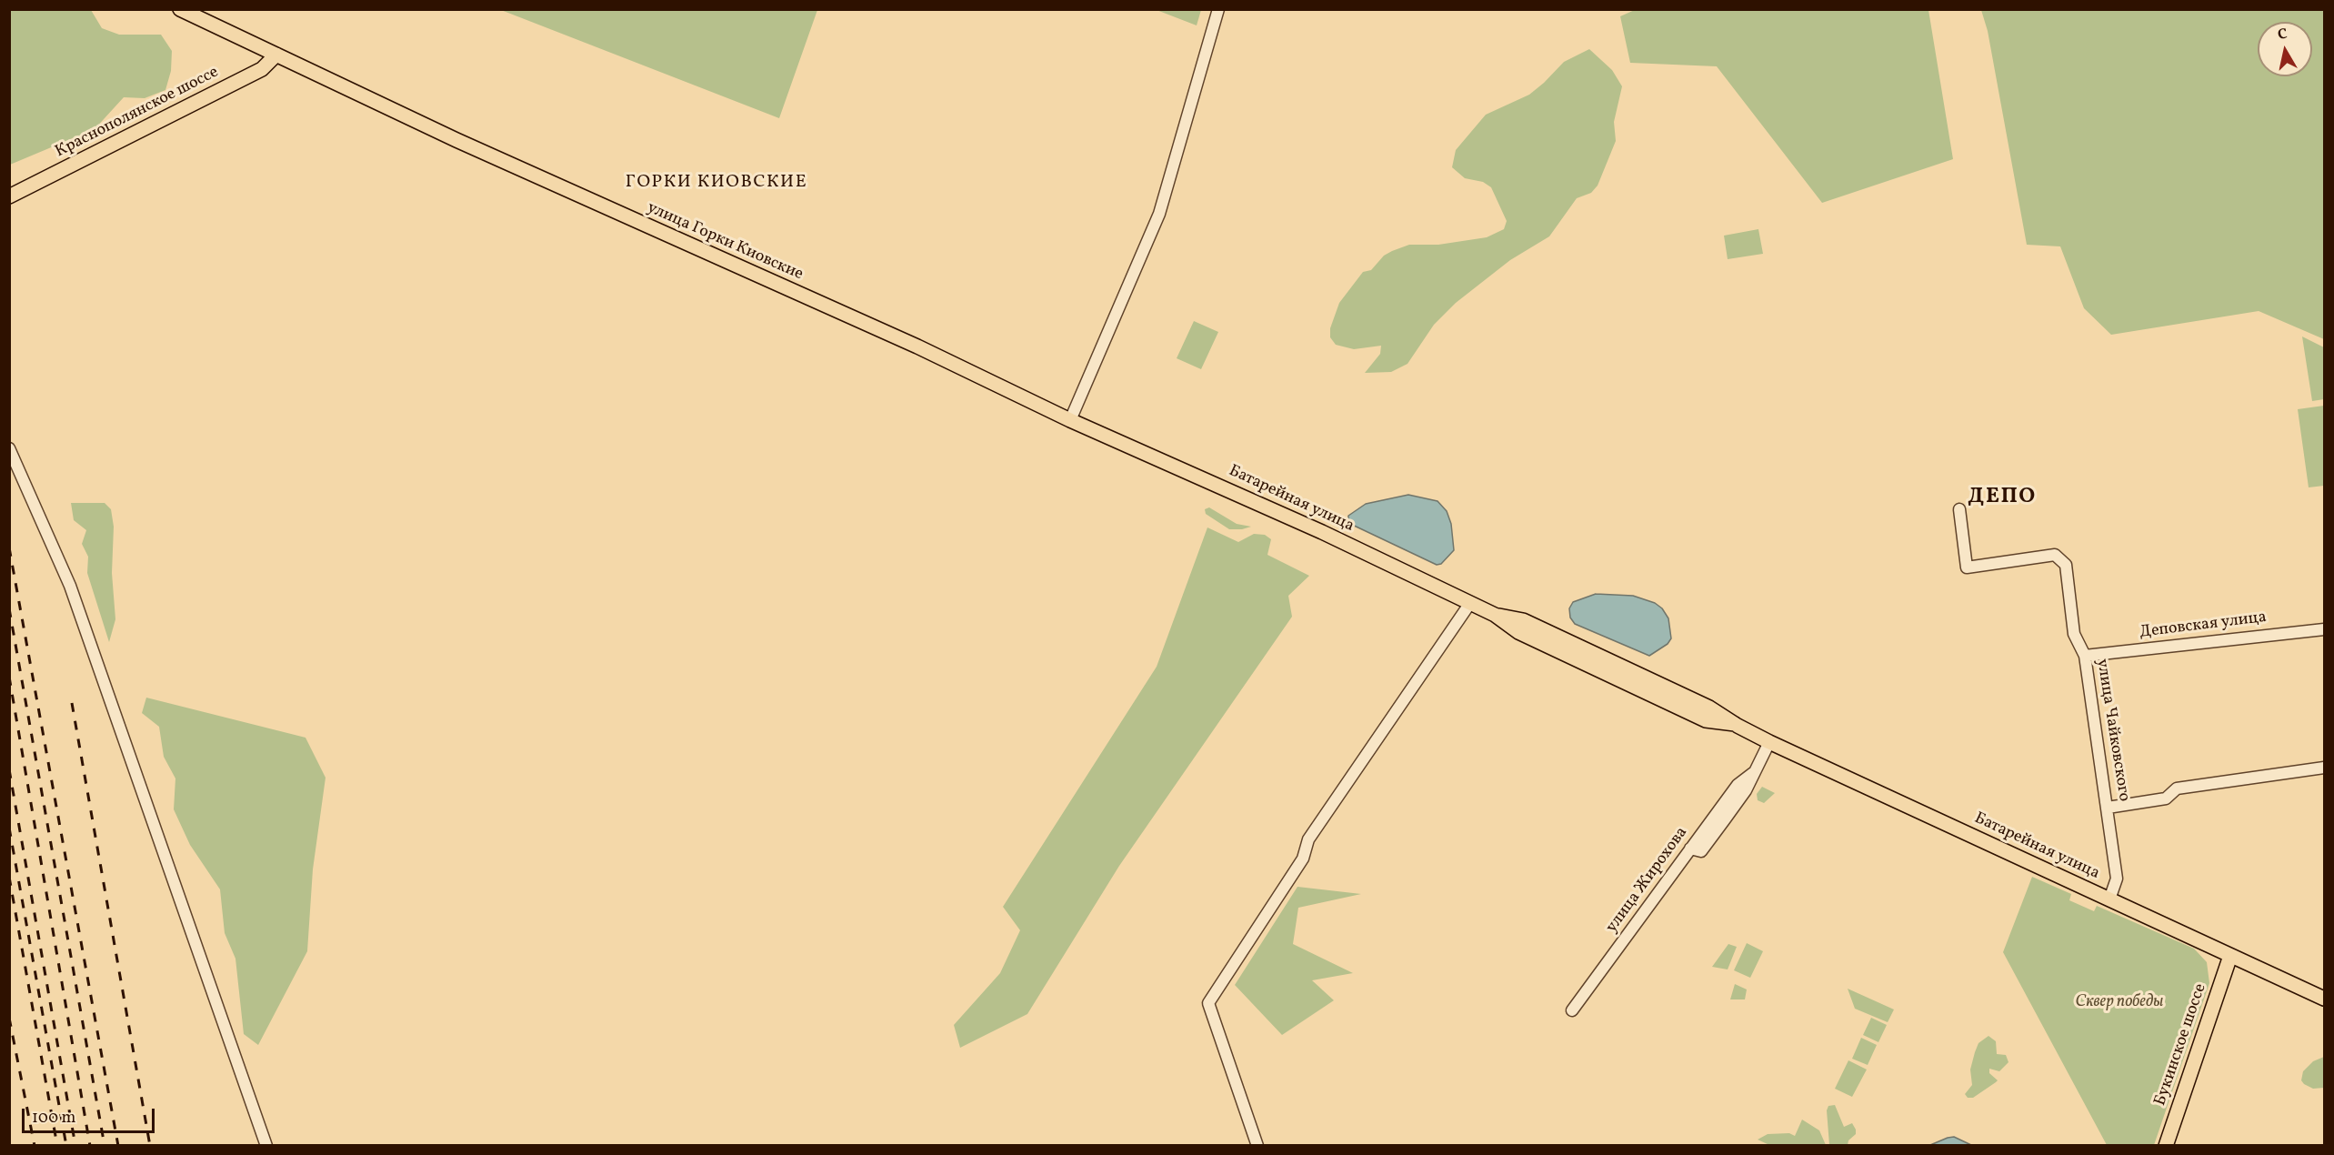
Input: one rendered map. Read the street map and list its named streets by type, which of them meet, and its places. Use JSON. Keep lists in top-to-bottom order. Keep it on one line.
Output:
{"streets":{"main road":["Краснополянское шоссе","улица Горки Киовские","Батарейная улица","Букинское шоссе"],"street":["Деповская улица","улица Чайковского","улица Жирохова"]},"crossings":[["Краснополянское шоссе","улица Горки Киовские"],["улица Горки Киовские","Батарейная улица"],["Батарейная улица","улица Чайковского"],["Батарейная улица","улица Жирохова"],["Батарейная улица","Букинское шоссе"],["Деповская улица","улица Чайковского"]],"districts":["ГОРКИ КИОВСКИЕ","ДЕПО"],"parks":["Сквер победы"],"scale_bar":"100 m","north":"top"}
